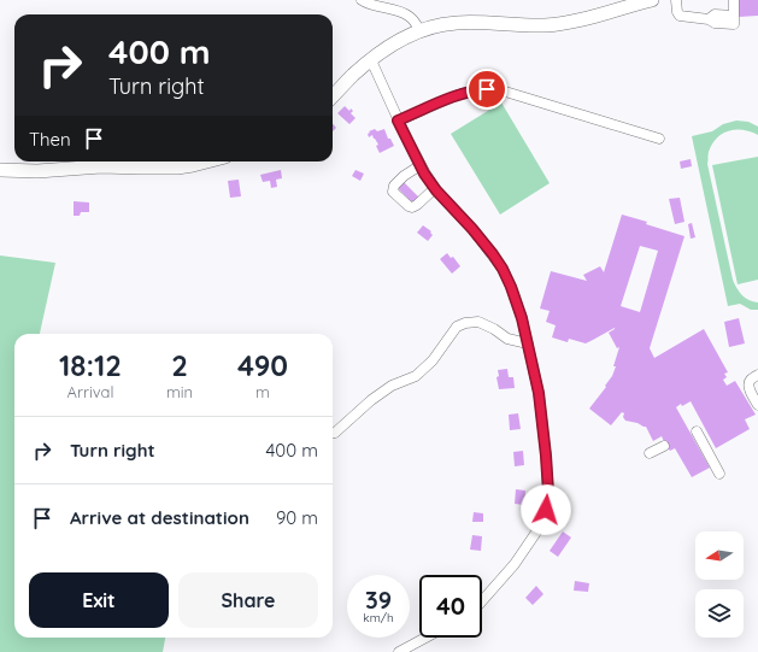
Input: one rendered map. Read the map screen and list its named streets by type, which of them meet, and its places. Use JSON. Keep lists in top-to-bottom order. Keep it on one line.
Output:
{"north":"left","page":{"turn":["400 m","Turn right"],"then":"Then","eta":["18:12","Arrival","2","min","490","m"],"list":[{"name":"Turn right","value":"400 m"},{"name":"Arrive at destination","value":"90 m"}],"buttons":["Exit","Share"],"speed":"39 km/h","limit":"40"}}
